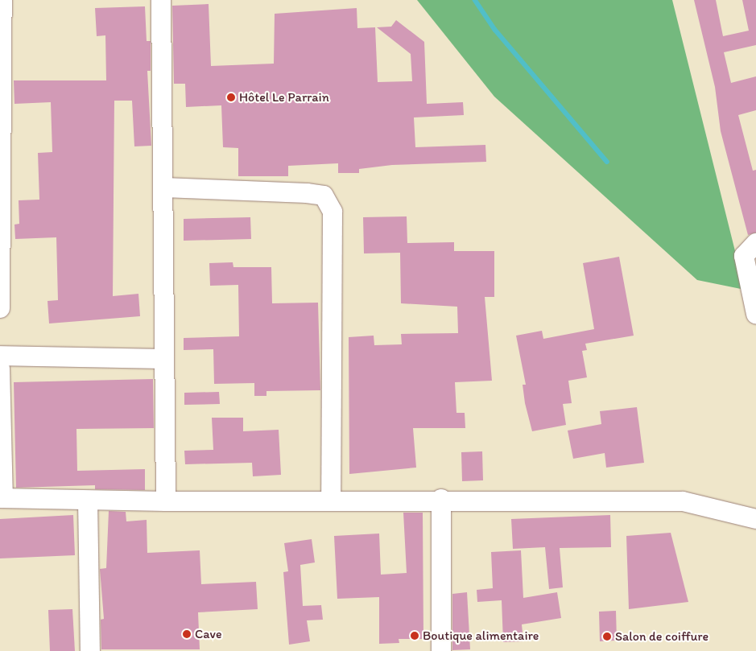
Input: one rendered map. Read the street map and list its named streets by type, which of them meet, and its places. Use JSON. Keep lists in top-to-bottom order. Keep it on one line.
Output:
{"places":["Hôtel Le Parrain","Cave","Boutique alimentaire","Salon de coiffure"]}
